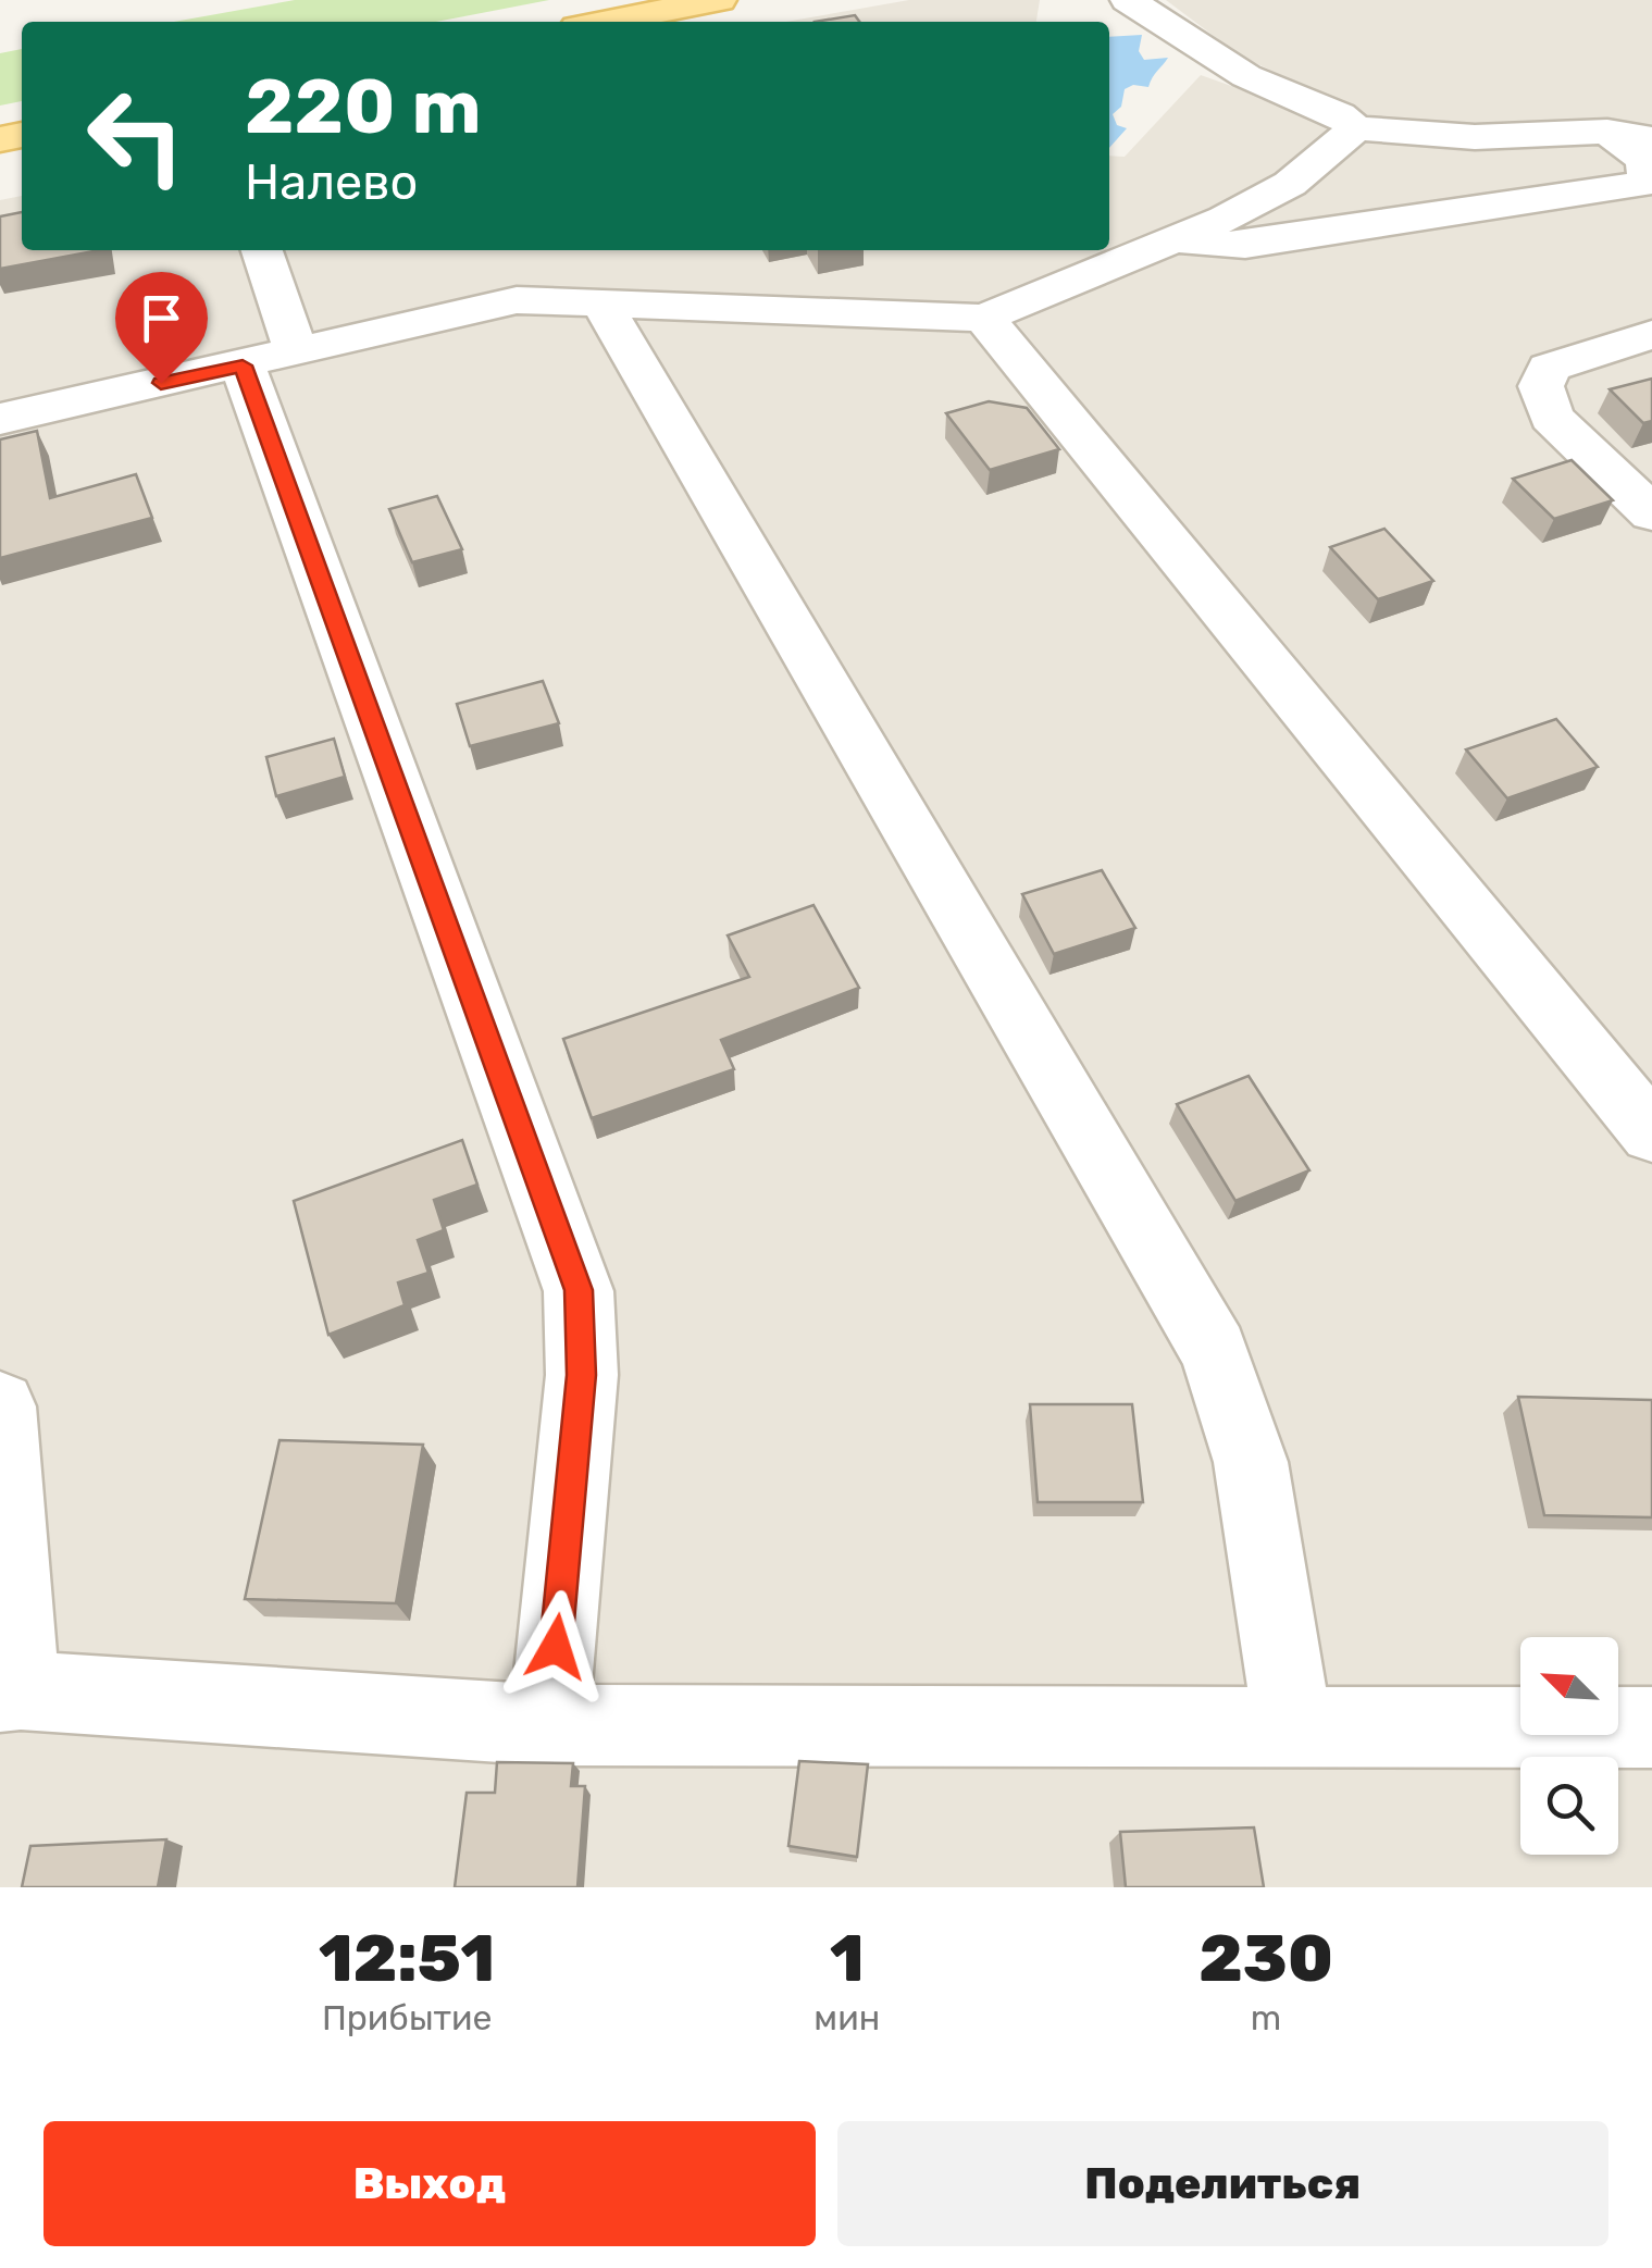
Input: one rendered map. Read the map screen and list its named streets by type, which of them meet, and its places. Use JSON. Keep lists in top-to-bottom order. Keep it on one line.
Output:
{"north":"top left","page":{"turn":["220 m","Налево"],"eta":["12:51","Прибытие","1","мин","230","m"],"buttons":["Выход","Поделиться"]}}
